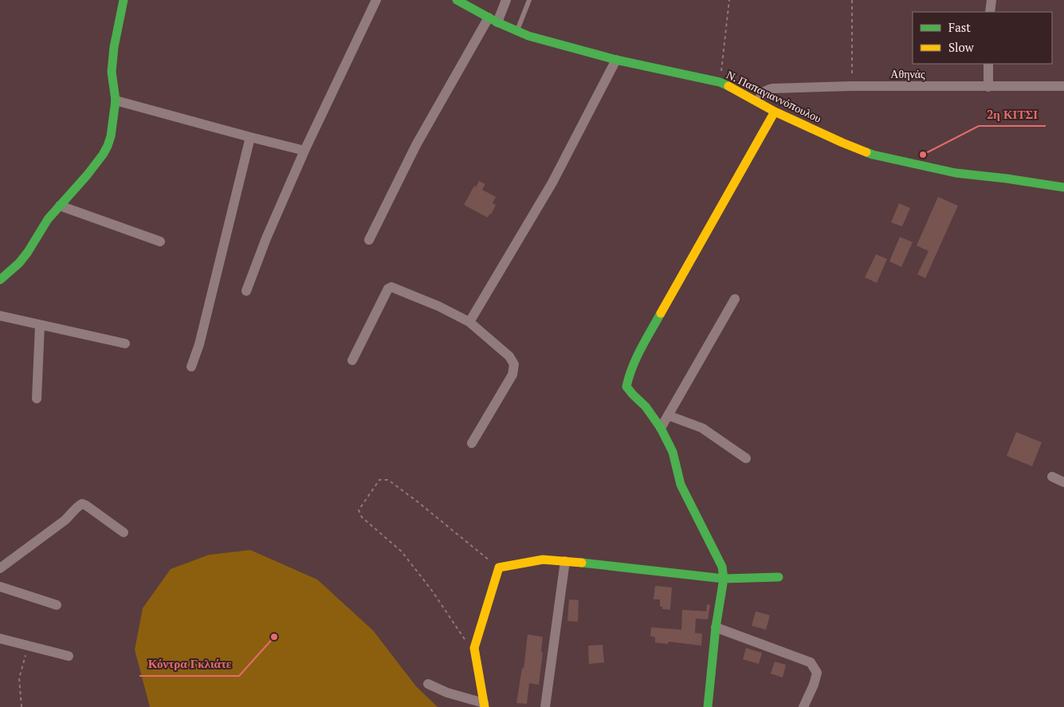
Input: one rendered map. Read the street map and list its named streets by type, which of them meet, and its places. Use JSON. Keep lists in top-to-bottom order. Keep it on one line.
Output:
{"streets":{"street":["Αθηνάς","Ν. Παπαγιαννόπουλου"]},"crossings":[["Αθηνάς","Ν. Παπαγιαννόπουλου"]],"places":["2η ΚΙΤΣΙ","Κόντρα Γκλιάτε"],"legend":["Fast","Slow"]}
